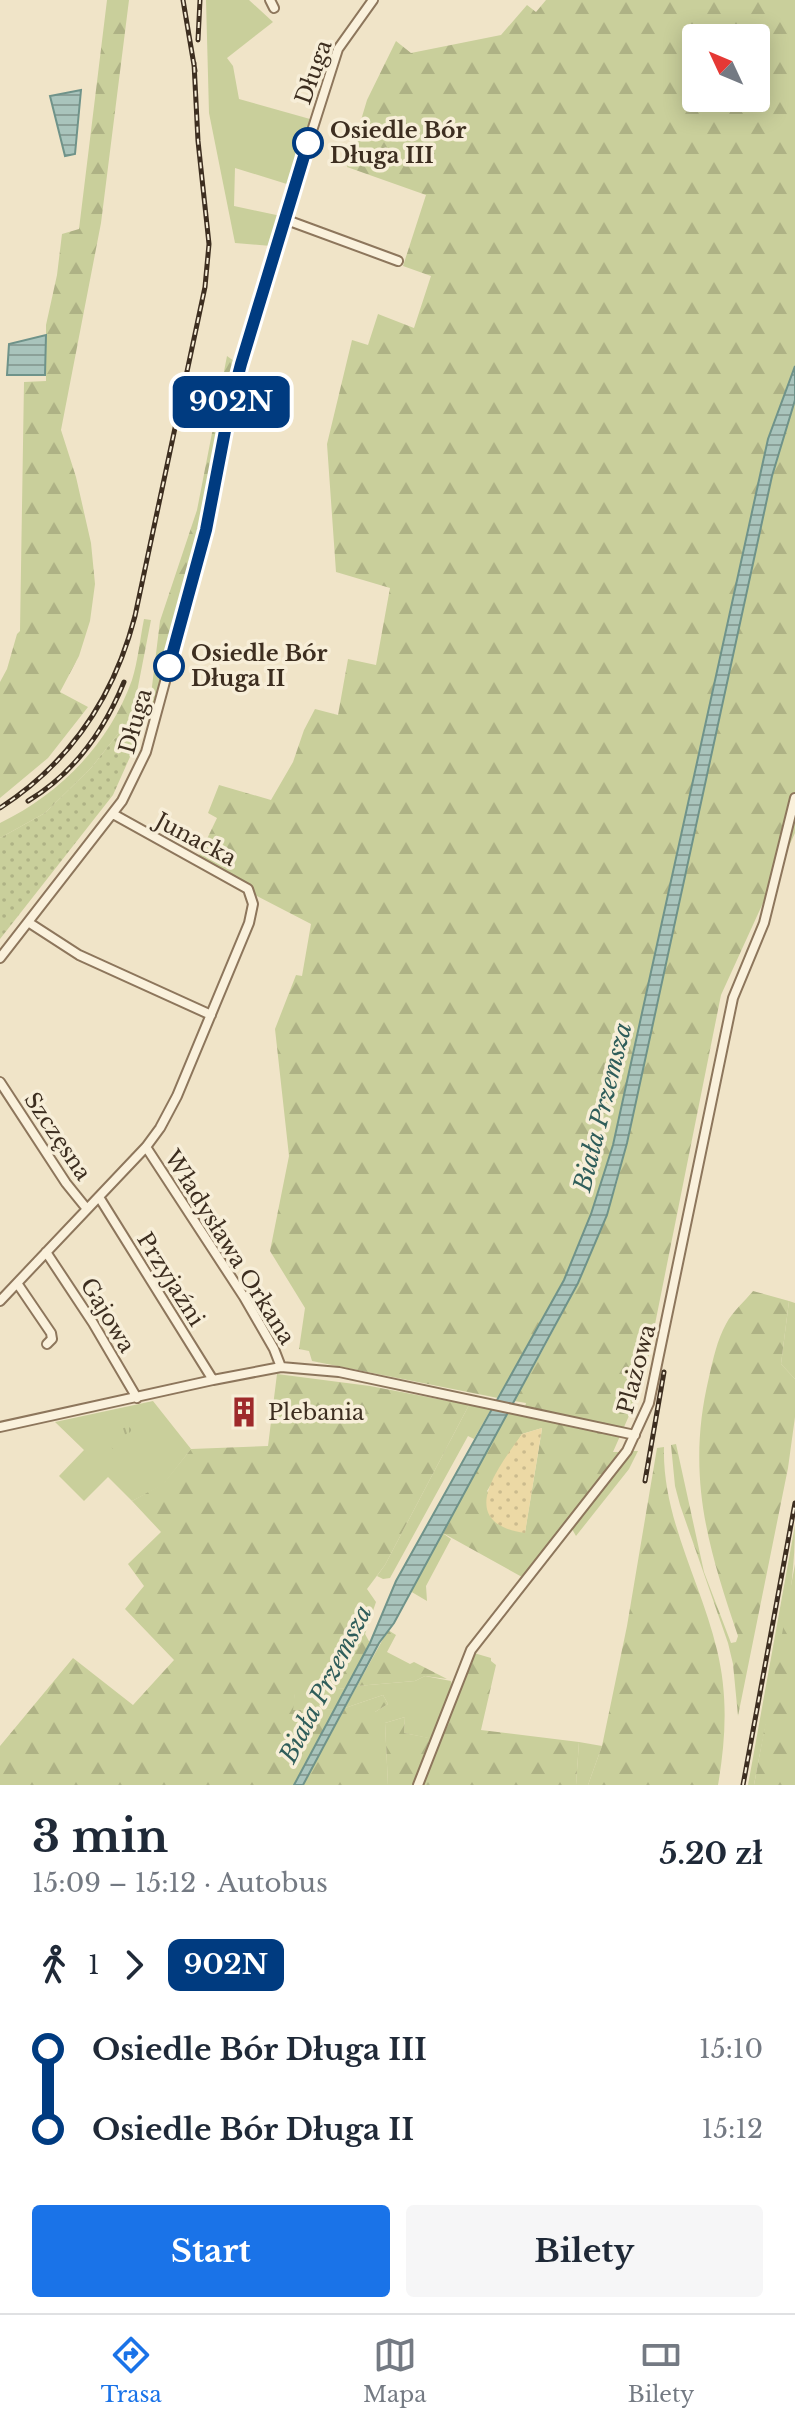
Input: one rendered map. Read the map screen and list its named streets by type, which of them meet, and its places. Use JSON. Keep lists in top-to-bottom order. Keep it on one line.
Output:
{"streets":{"street":["Długa","Junacka","Szczęsna","Władysława Orkana","Przyjaźni","Gajowa","Plażowa"]},"crossings":[["Długa","Junacka"]],"water":["Biała Przemsza"],"places":{"other":["Osiedle Bór Długa III","Osiedle Bór Długa II"],"building":["Plebania"]},"lines":["bus line 902N"],"north":"top left","page":{"on_map":"902N","heading":["3 min","15:09 – 15:12 · Autobus","5.20 zł"],"legs":["1","902N"],"list":[{"name":"Osiedle Bór Długa III","value":"15:10"},{"name":"Osiedle Bór Długa II","value":"15:12"}],"buttons":["Start","Bilety"],"tabs":["Trasa","Mapa","Bilety"]}}
